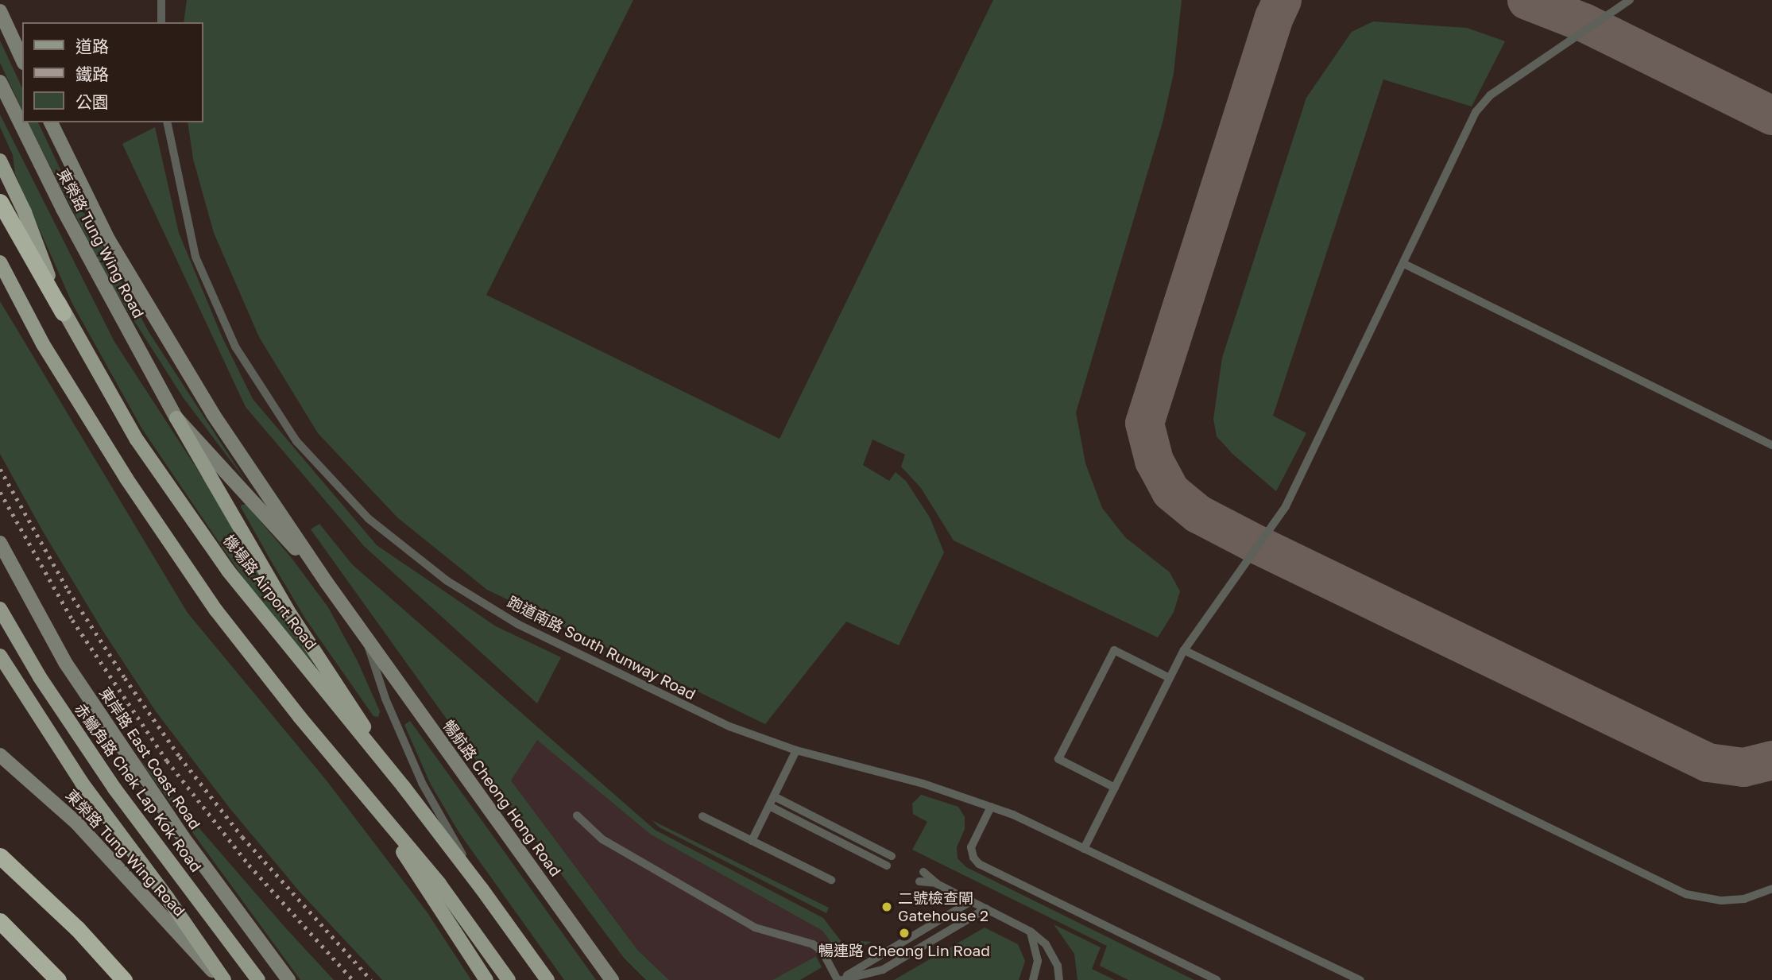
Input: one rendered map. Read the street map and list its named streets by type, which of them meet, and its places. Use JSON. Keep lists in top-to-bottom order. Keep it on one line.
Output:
{"streets":{"highway":["機場路 Airport Road"],"main road":["赤鱲角路 Chek Lap Kok Road"],"street":["東榮路 Tung Wing Road","東岸路 East Coast Road","暢航路 Cheong Hong Road"],"lane":["跑道南路 South Runway Road"]},"places":["二號檢查閘 Gatehouse 2","暢連路 Cheong Lin Road"],"legend":["道路","鐵路","公園"]}
